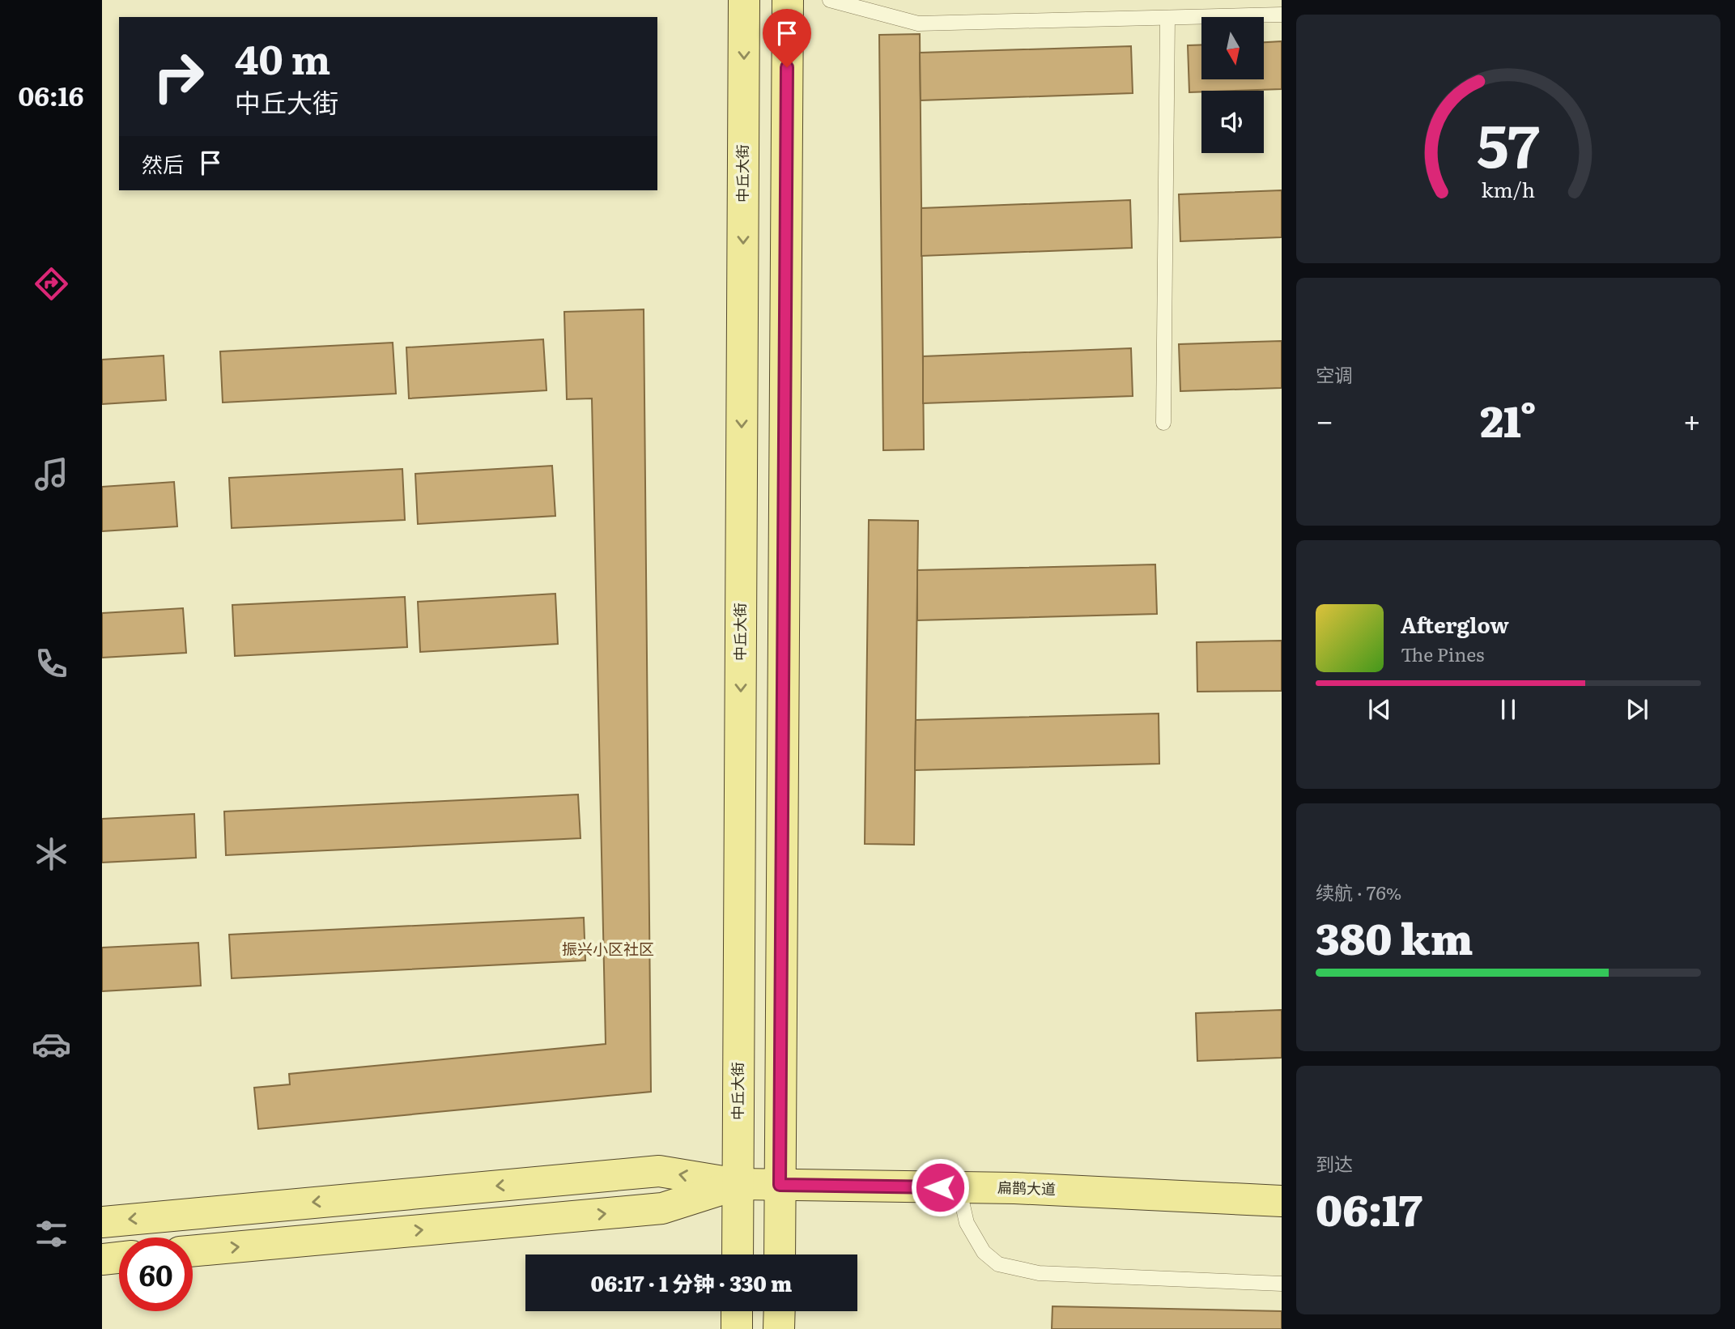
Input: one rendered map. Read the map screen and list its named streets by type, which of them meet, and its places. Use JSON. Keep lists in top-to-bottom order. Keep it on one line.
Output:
{"streets":{"main road":["中丘大街","扁鹊大道"]},"crossings":[["中丘大街","扁鹊大道"]],"districts":["振兴小区社区"],"north":"bottom","page":{"tabs":"06:16","turn":["40 m","中丘大街"],"then":"然后","tile":["空调",["续航 · 76%","380 km"],["到达","06:17"]],"heat":["−","21°","+"],"song":["Afterglow","The Pines"],"limit":"60","trip":"06:17 · 1 分钟 · 330 m","gauge":["57","km/h"]}}
